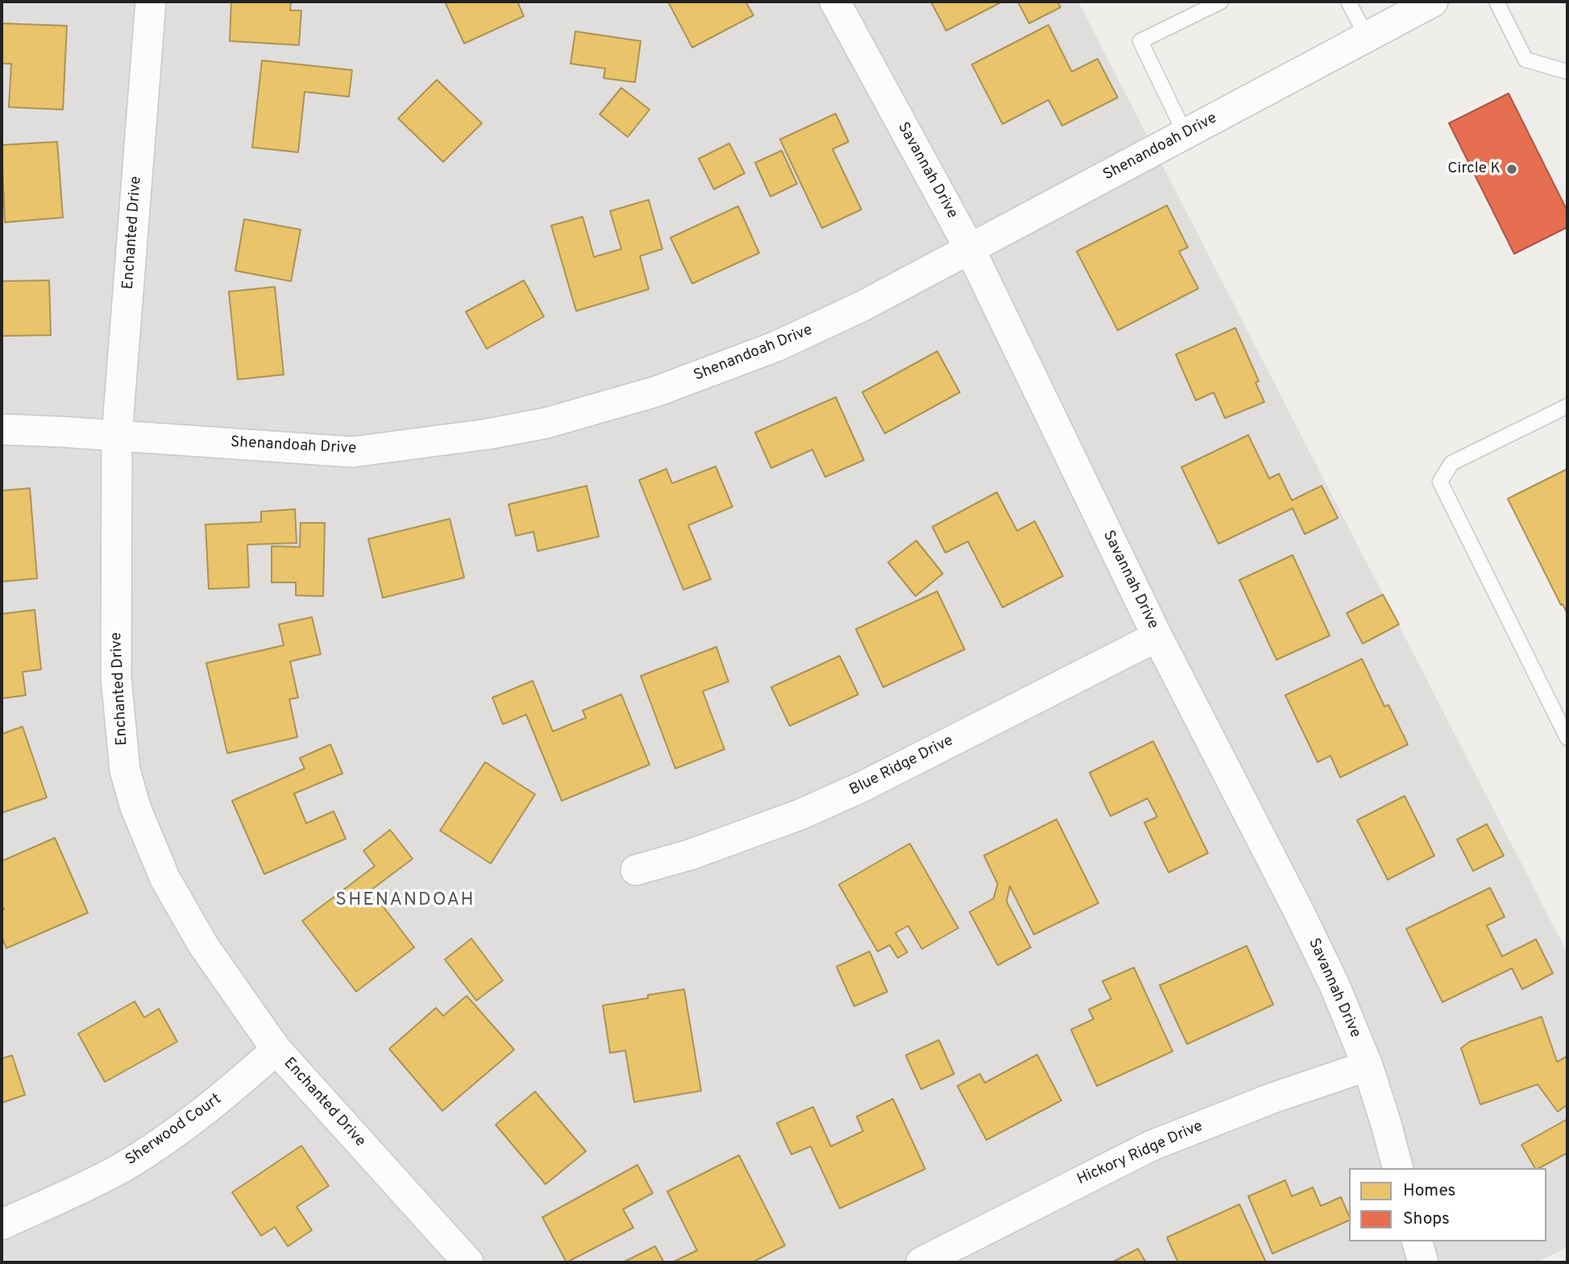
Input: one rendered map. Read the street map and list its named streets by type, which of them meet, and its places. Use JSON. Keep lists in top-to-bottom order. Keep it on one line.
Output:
{"streets":{"street":["Shenandoah Drive","Savannah Drive","Enchanted Drive","Blue Ridge Drive","Sherwood Court","Hickory Ridge Drive"]},"crossings":[["Shenandoah Drive","Savannah Drive"],["Shenandoah Drive","Enchanted Drive"],["Savannah Drive","Blue Ridge Drive"],["Savannah Drive","Hickory Ridge Drive"],["Enchanted Drive","Sherwood Court"]],"districts":["SHENANDOAH"],"places":["Circle K"],"legend":["Homes","Shops"]}
